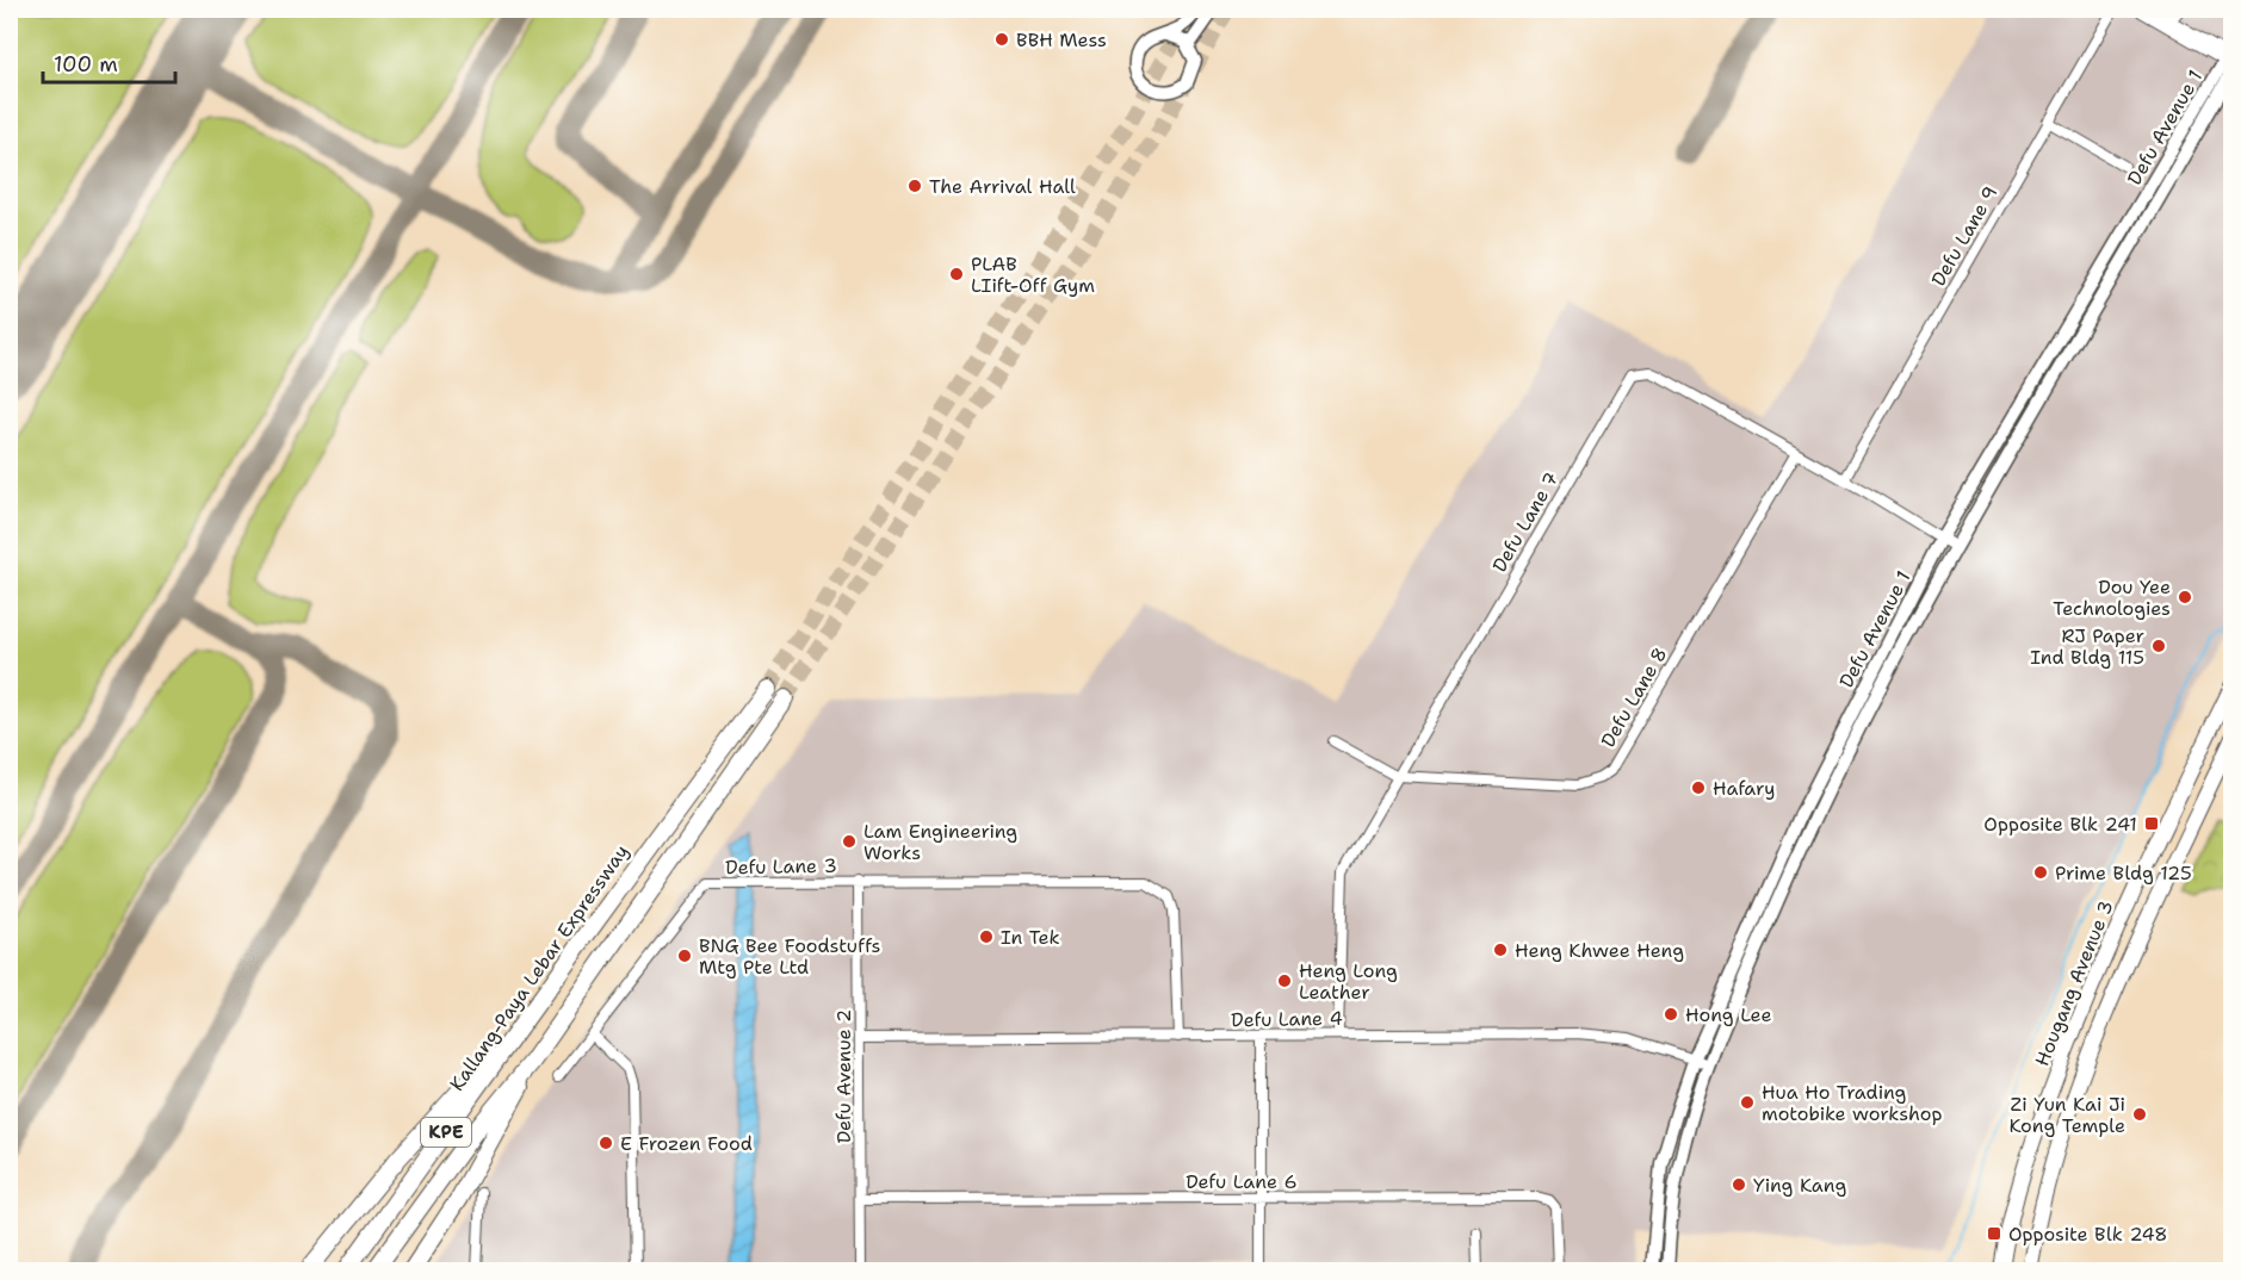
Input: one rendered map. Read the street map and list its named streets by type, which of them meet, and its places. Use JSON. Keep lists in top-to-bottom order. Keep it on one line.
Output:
{"streets":{"highway":["Kallang-Paya Lebar Expressway","Hougang Avenue 3","KPE"],"main road":["Defu Avenue 1"],"street":["Defu Lane 9","Defu Lane 7","Defu Lane 8","Defu Lane 3","Defu Lane 4","Defu Avenue 2","Defu Lane 6"]},"crossings":[["Defu Avenue 1","Defu Lane 7"],["Defu Avenue 1","Defu Lane 4"],["Defu Lane 9","Defu Lane 7"],["Defu Lane 7","Defu Lane 8"],["Defu Lane 7","Defu Lane 4"],["Defu Lane 3","Defu Lane 4"],["Defu Lane 3","Defu Avenue 2"],["Defu Lane 4","Defu Avenue 2"],["Defu Avenue 2","Defu Lane 6"]],"places":{"other":["BBH Mess","The Arrival Hall","PLAB LIift-Off Gym","Dou Yee Technologies","RJ Paper Ind Bldg 115","Hafary","Lam Engineering Works","Prime Bldg 125","In Tek","Heng Khwee Heng","BNG Bee Foodstuffs Mtg Pte Ltd","Heng Long Leather","Hong Lee","Hua Ho Trading motobike workshop","Zi Yun Kai Ji Kong Temple","E Frozen Food","Ying Kang"],"transit":["Opposite Blk 241","Opposite Blk 248"]},"scale_bar":"100 m"}
